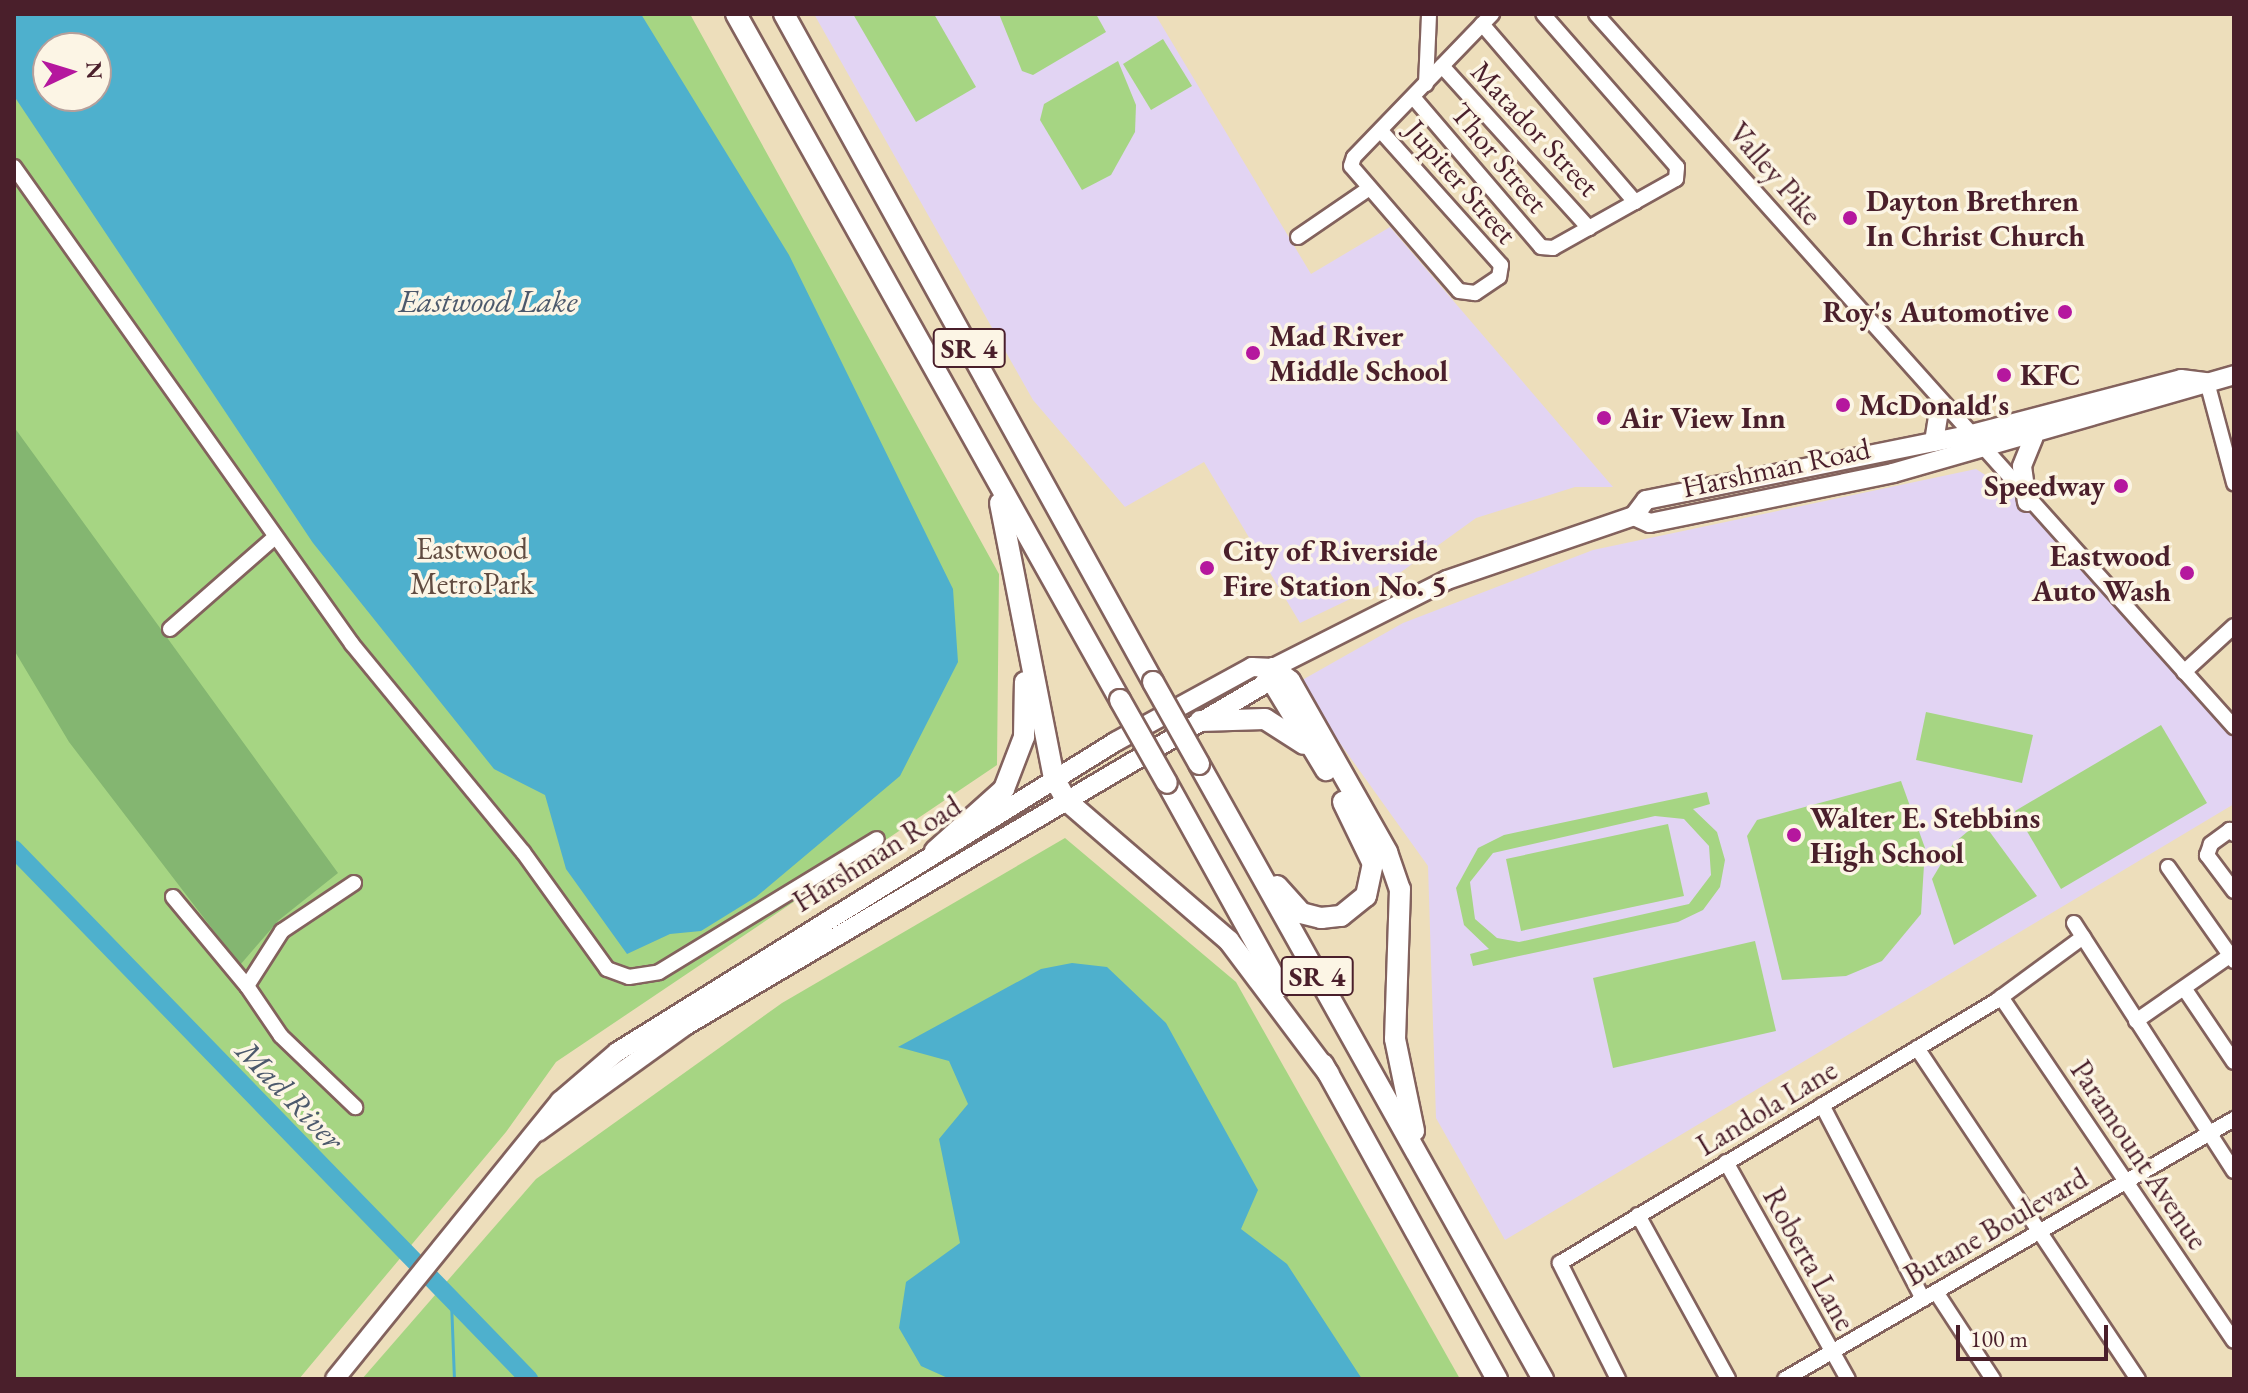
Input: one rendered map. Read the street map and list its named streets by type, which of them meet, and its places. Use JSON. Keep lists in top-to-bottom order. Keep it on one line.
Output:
{"streets":{"highway":["SR 4"],"main road":["Harshman Road"],"street":["Matador Street","Thor Street","Valley Pike","Jupiter Street","Landola Lane","Paramount Avenue","Butane Boulevard","Roberta Lane"]},"crossings":[["Matador Street","Thor Street"],["Valley Pike","Harshman Road"],["Landola Lane","Paramount Avenue"],["Landola Lane","Roberta Lane"],["Paramount Avenue","Butane Boulevard"],["Butane Boulevard","Roberta Lane"]],"water":["Eastwood Lake","Mad River"],"parks":["Eastwood MetroPark"],"places":["Dayton Brethren In Christ Church","Roy's Automotive","Mad River Middle School","KFC","McDonald's","Air View Inn","Speedway","City of Riverside Fire Station No. 5","Eastwood Auto Wash","Walter E. Stebbins High School"],"scale_bar":"100 m","north":"right"}
